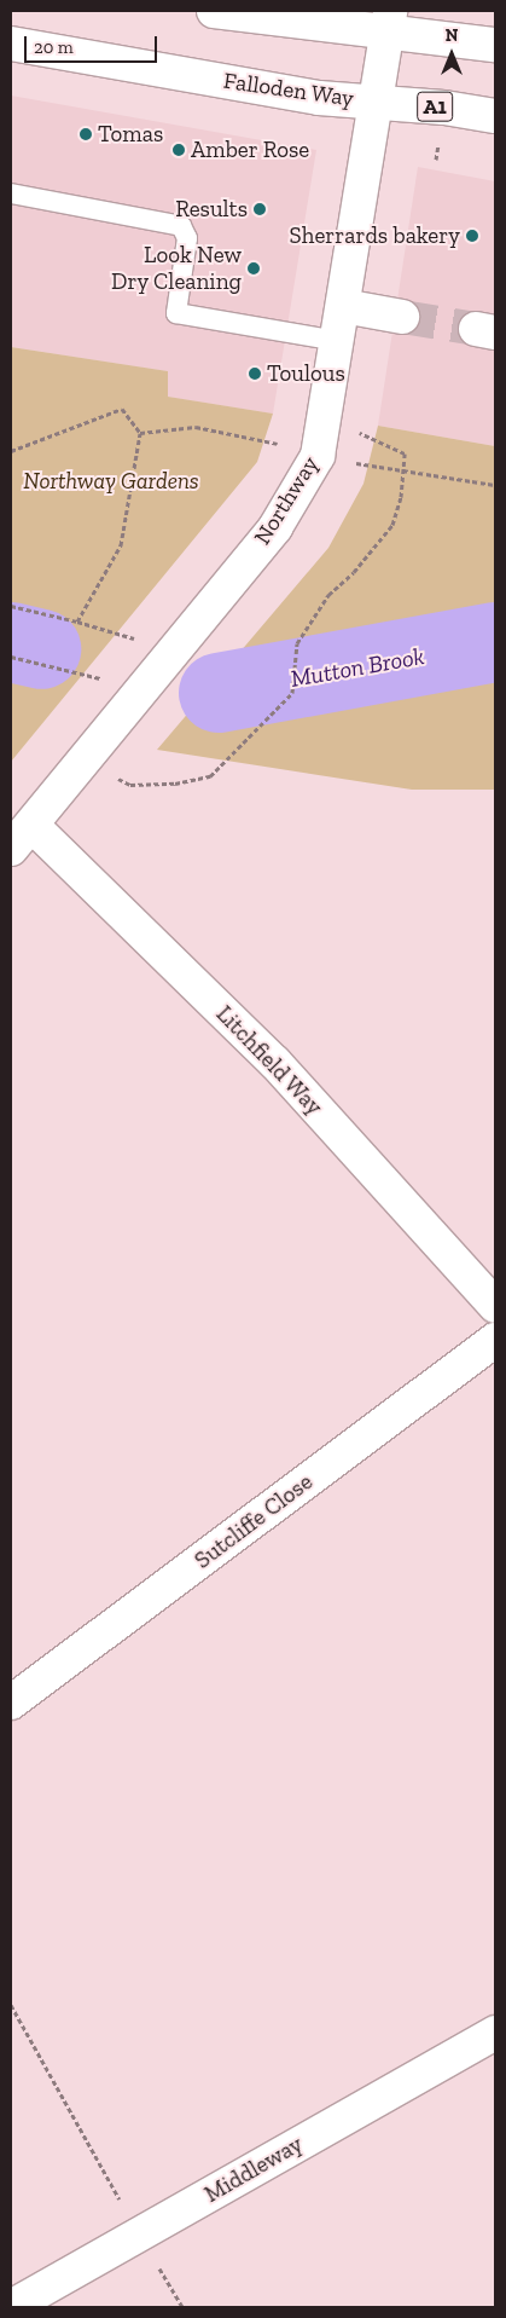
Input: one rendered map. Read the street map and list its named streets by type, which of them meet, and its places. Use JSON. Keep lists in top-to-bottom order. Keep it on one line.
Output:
{"streets":{"main road":["Falloden Way","A1","Northway","Litchfield Way","Sutcliffe Close","Middleway"]},"crossings":[["Falloden Way","Northway"],["Northway","Litchfield Way"]],"water":["Mutton Brook"],"parks":["Northway Gardens"],"places":["Tomas","Amber Rose","Results","Sherrards bakery","Look New Dry Cleaning","Toulous"],"scale_bar":"20 m","north":"top"}
